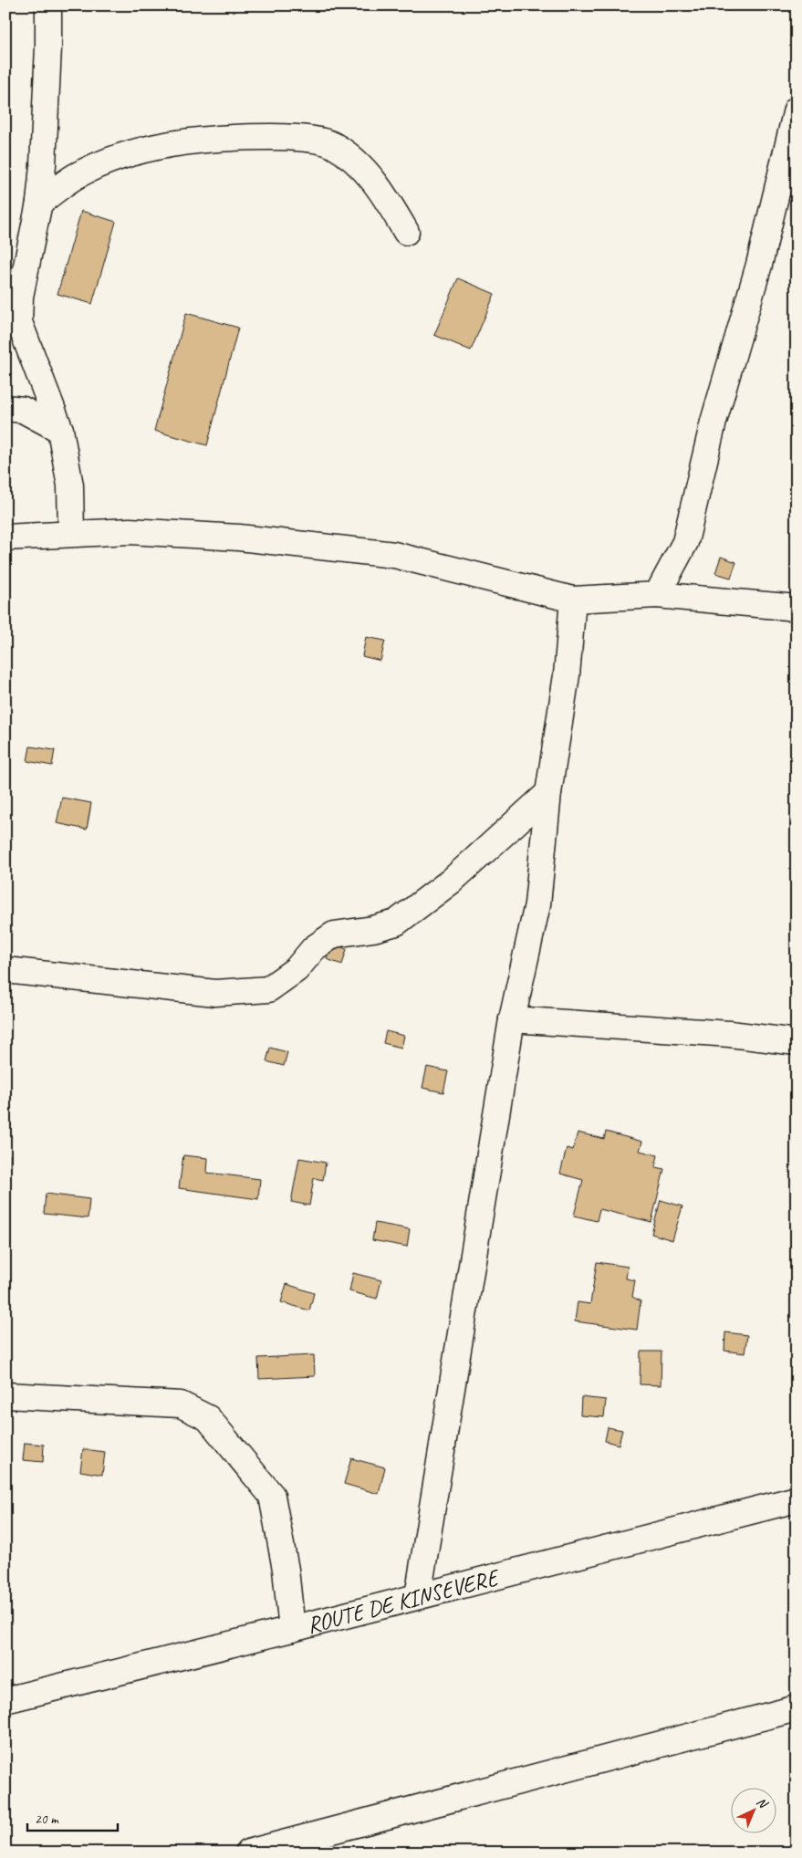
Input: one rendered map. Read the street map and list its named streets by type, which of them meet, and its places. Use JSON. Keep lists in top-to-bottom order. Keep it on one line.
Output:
{"streets":{"street":["ROUTE DE KINSEVERE"]},"scale_bar":"20 m","north":"top right"}
